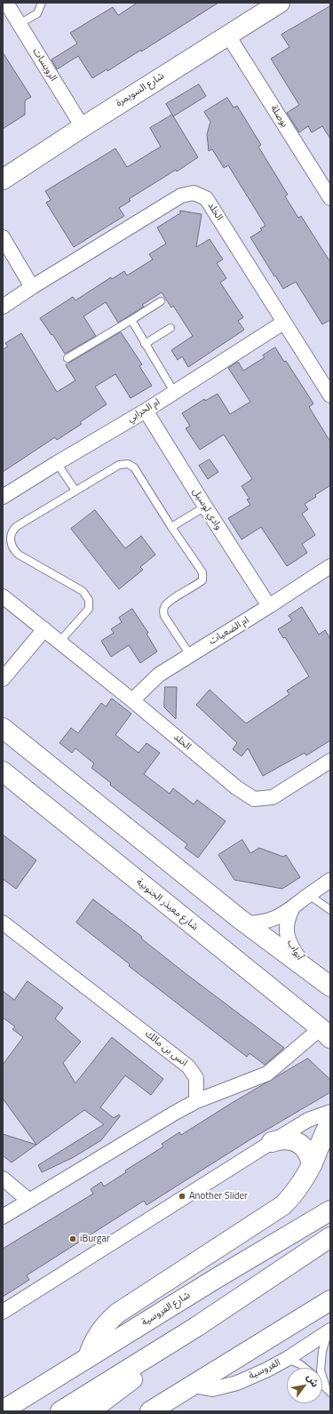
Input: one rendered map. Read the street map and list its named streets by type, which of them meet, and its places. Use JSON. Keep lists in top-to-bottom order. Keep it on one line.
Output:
{"streets":{"main road":["شارع السويمرة","شارع معيذر الجنوبية","شارع الفروسية"],"street":["الرويسات","بوصلة","الخلد","ام الحرابي","وادي لوسيل","ام الضعيات","أبواب","انس بن مالك","الفروسية"]},"crossings":[["الرويسات","شارع السويمرة"],["شارع السويمرة","بوصلة"],["الخلد","ام الحرابي"],["الخلد","ام الضعيات"],["ام الحرابي","وادي لوسيل"],["وادي لوسيل","ام الضعيات"]],"places":["Another Slider","iBurgar"],"north":"top right"}
